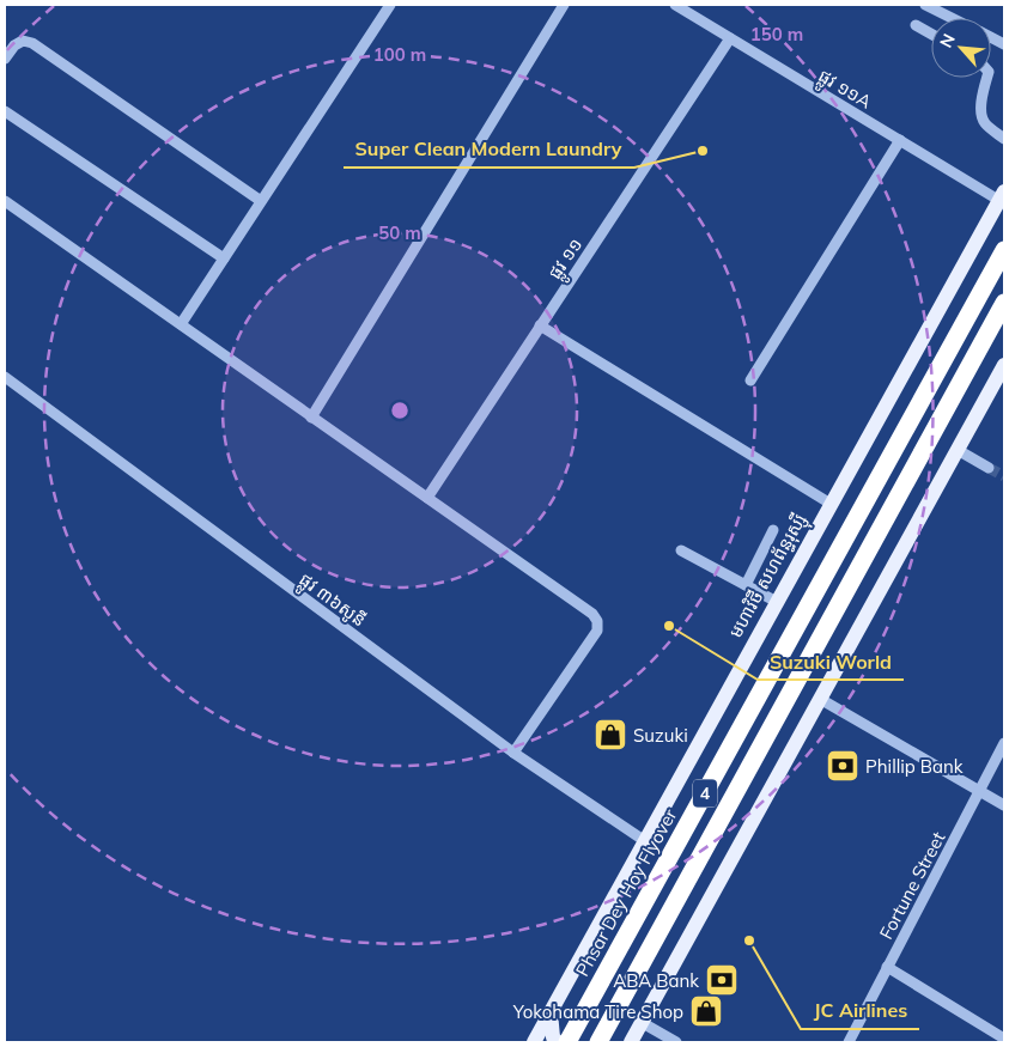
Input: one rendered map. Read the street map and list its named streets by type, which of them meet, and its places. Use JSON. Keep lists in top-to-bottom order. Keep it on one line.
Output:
{"streets":{"highway":["4","Phsar Dey Hoy Flyover"],"main road":["មហាវិថី សហព័ន្ធរុស្ស៊ី"],"street":["ផ្លូវ ១១A","ផ្លូវ ១១","ផ្លូវ ៣៦សូនី","Fortune Street"]},"crossings":[["ផ្លូវ ១១A","ផ្លូវ ១១"],["ផ្លូវ ១១A","មហាវិថី សហព័ន្ធរុស្ស៊ី"],["មហាវិថី សហព័ន្ធរុស្ស៊ី","ផ្លូវ ៣៦សូនី"]],"places":{"other":["Super Clean Modern Laundry","Suzuki World","JC Airlines"],"shop":["Suzuki","Yokohama Tire Shop"],"bank":["Phillip Bank","ABA Bank"]},"north":"top left","rings":["150 m","100 m","50 m"]}
